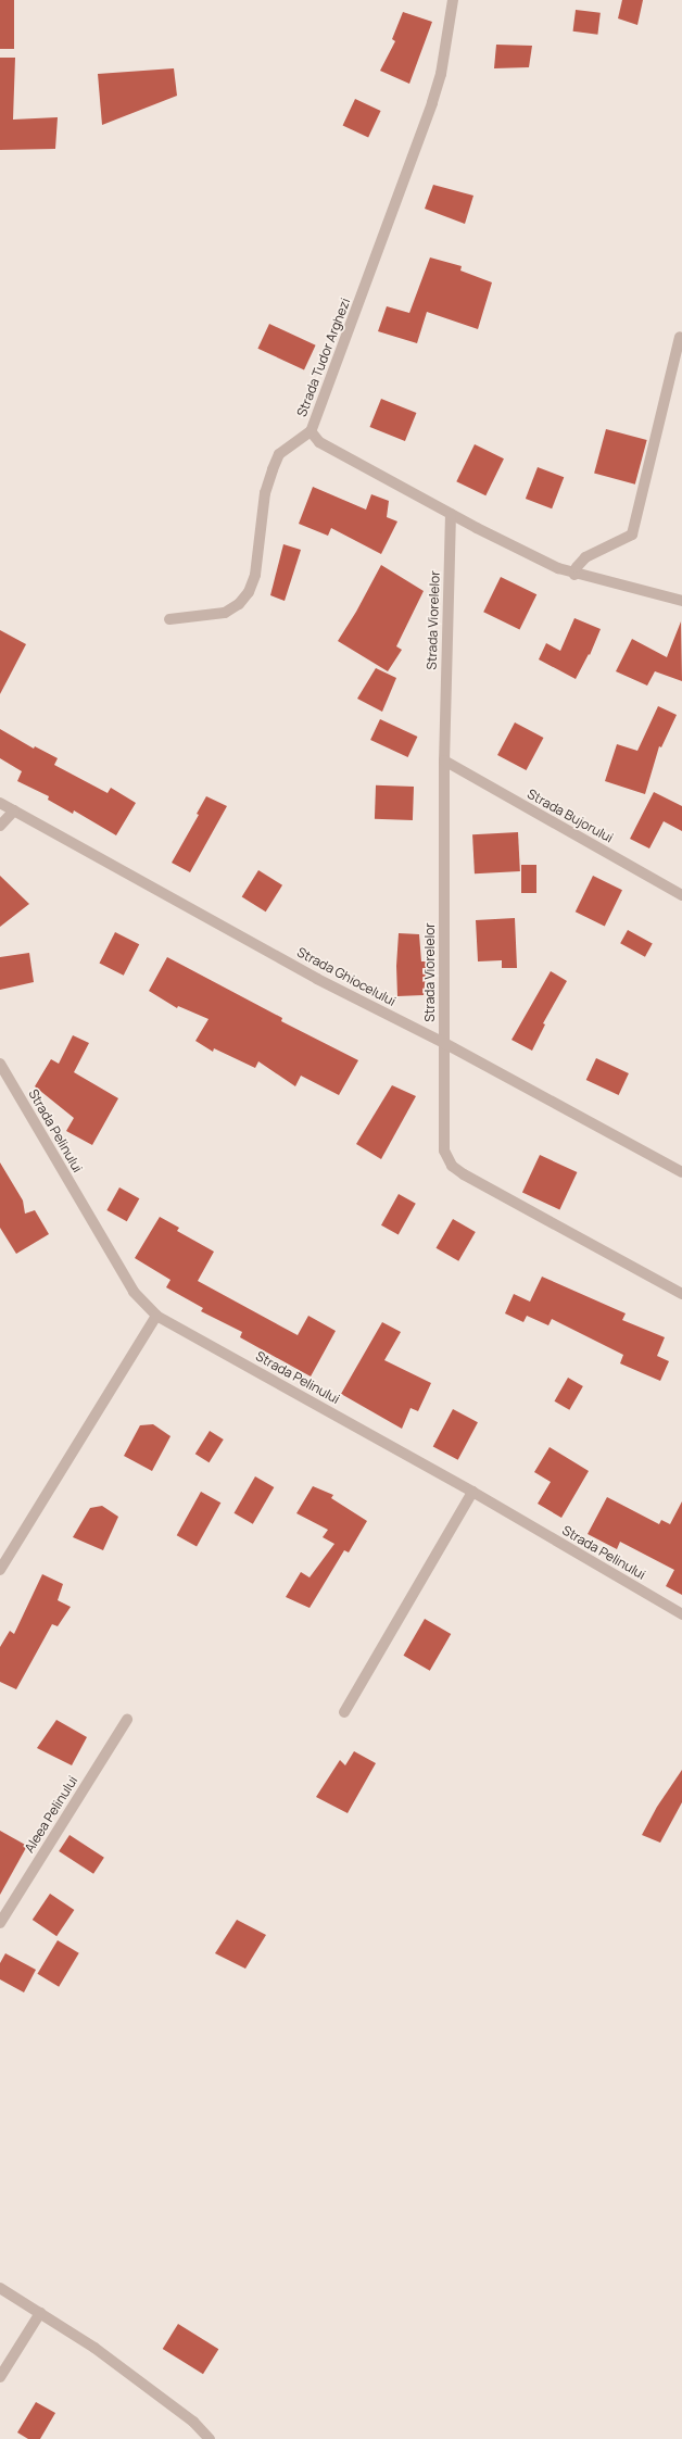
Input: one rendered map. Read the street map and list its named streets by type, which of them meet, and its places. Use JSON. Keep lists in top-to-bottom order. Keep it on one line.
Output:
{"streets":{"street":["Strada Tudor Arghezi","Strada Viorelelor","Strada Bujorului","Strada Ghiocelului","Strada Pelinului","Aleea Pelinului"]},"crossings":[["Strada Tudor Arghezi","Strada Viorelelor"],["Strada Viorelelor","Strada Bujorului"],["Strada Viorelelor","Strada Ghiocelului"]]}
